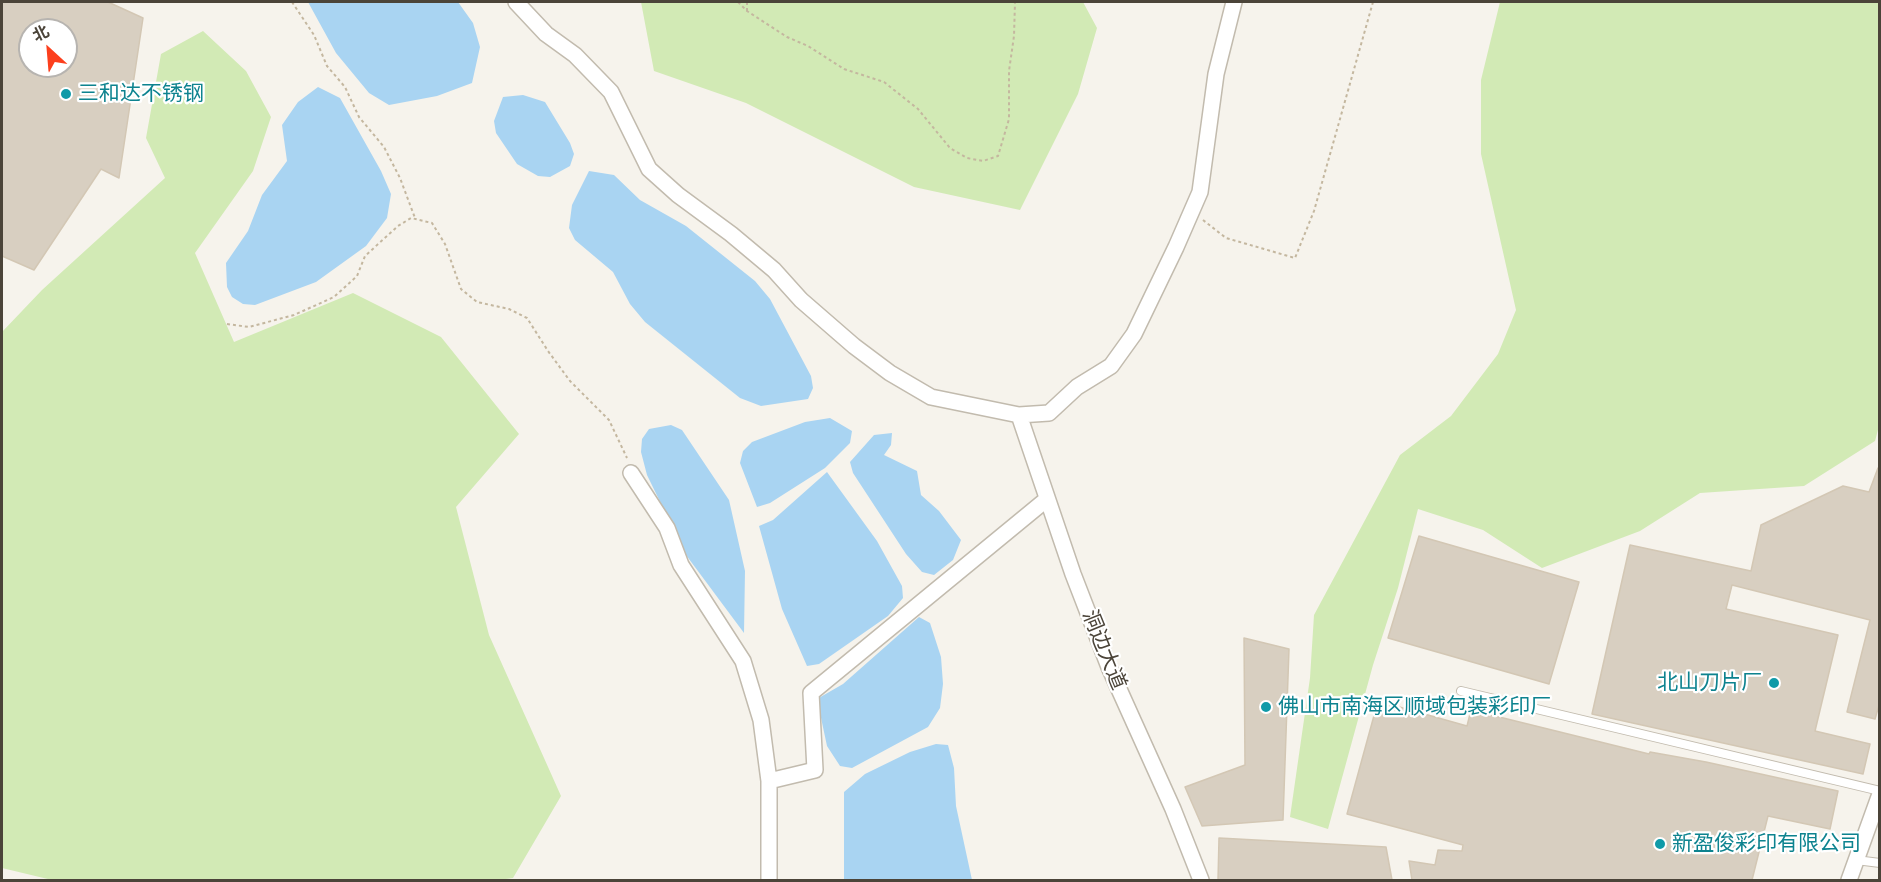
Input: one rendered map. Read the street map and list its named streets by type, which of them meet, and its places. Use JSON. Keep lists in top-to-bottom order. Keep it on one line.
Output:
{"streets":{"street":["洞边大道"]},"places":["三和达不锈钢","北山刀片厂","佛山市南海区顺域包装彩印厂","新盈俊彩印有限公司"],"north":"top left"}
